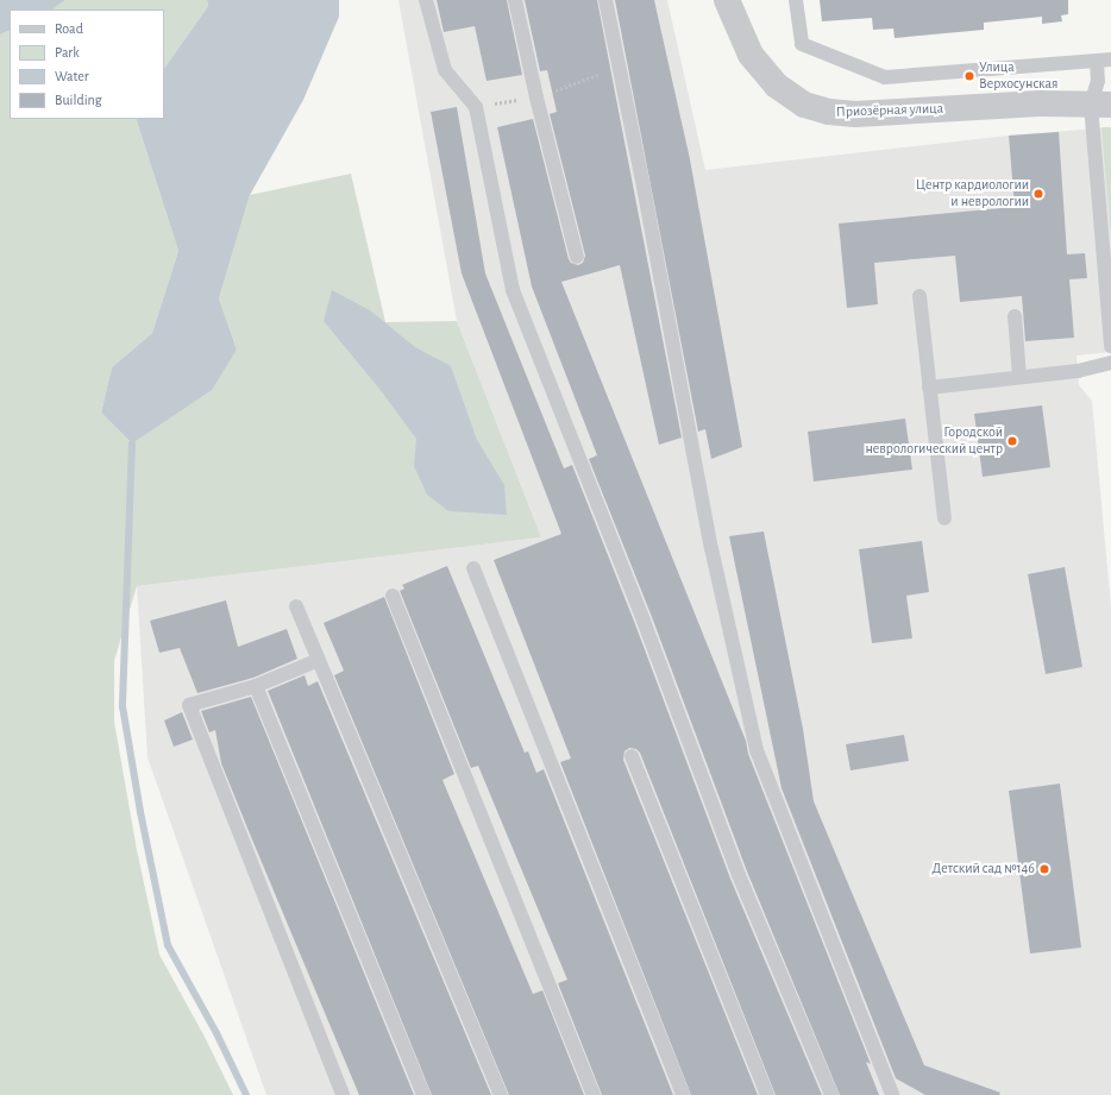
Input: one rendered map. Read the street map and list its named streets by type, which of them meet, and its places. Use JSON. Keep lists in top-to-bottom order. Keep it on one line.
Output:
{"streets":{"street":["Приозёрная улица"]},"places":["Улица Верхосунская","Центр кардиологии и неврологии","Городской неврологический центр","Детский сад №146"],"legend":["Road","Park","Water","Building"]}
